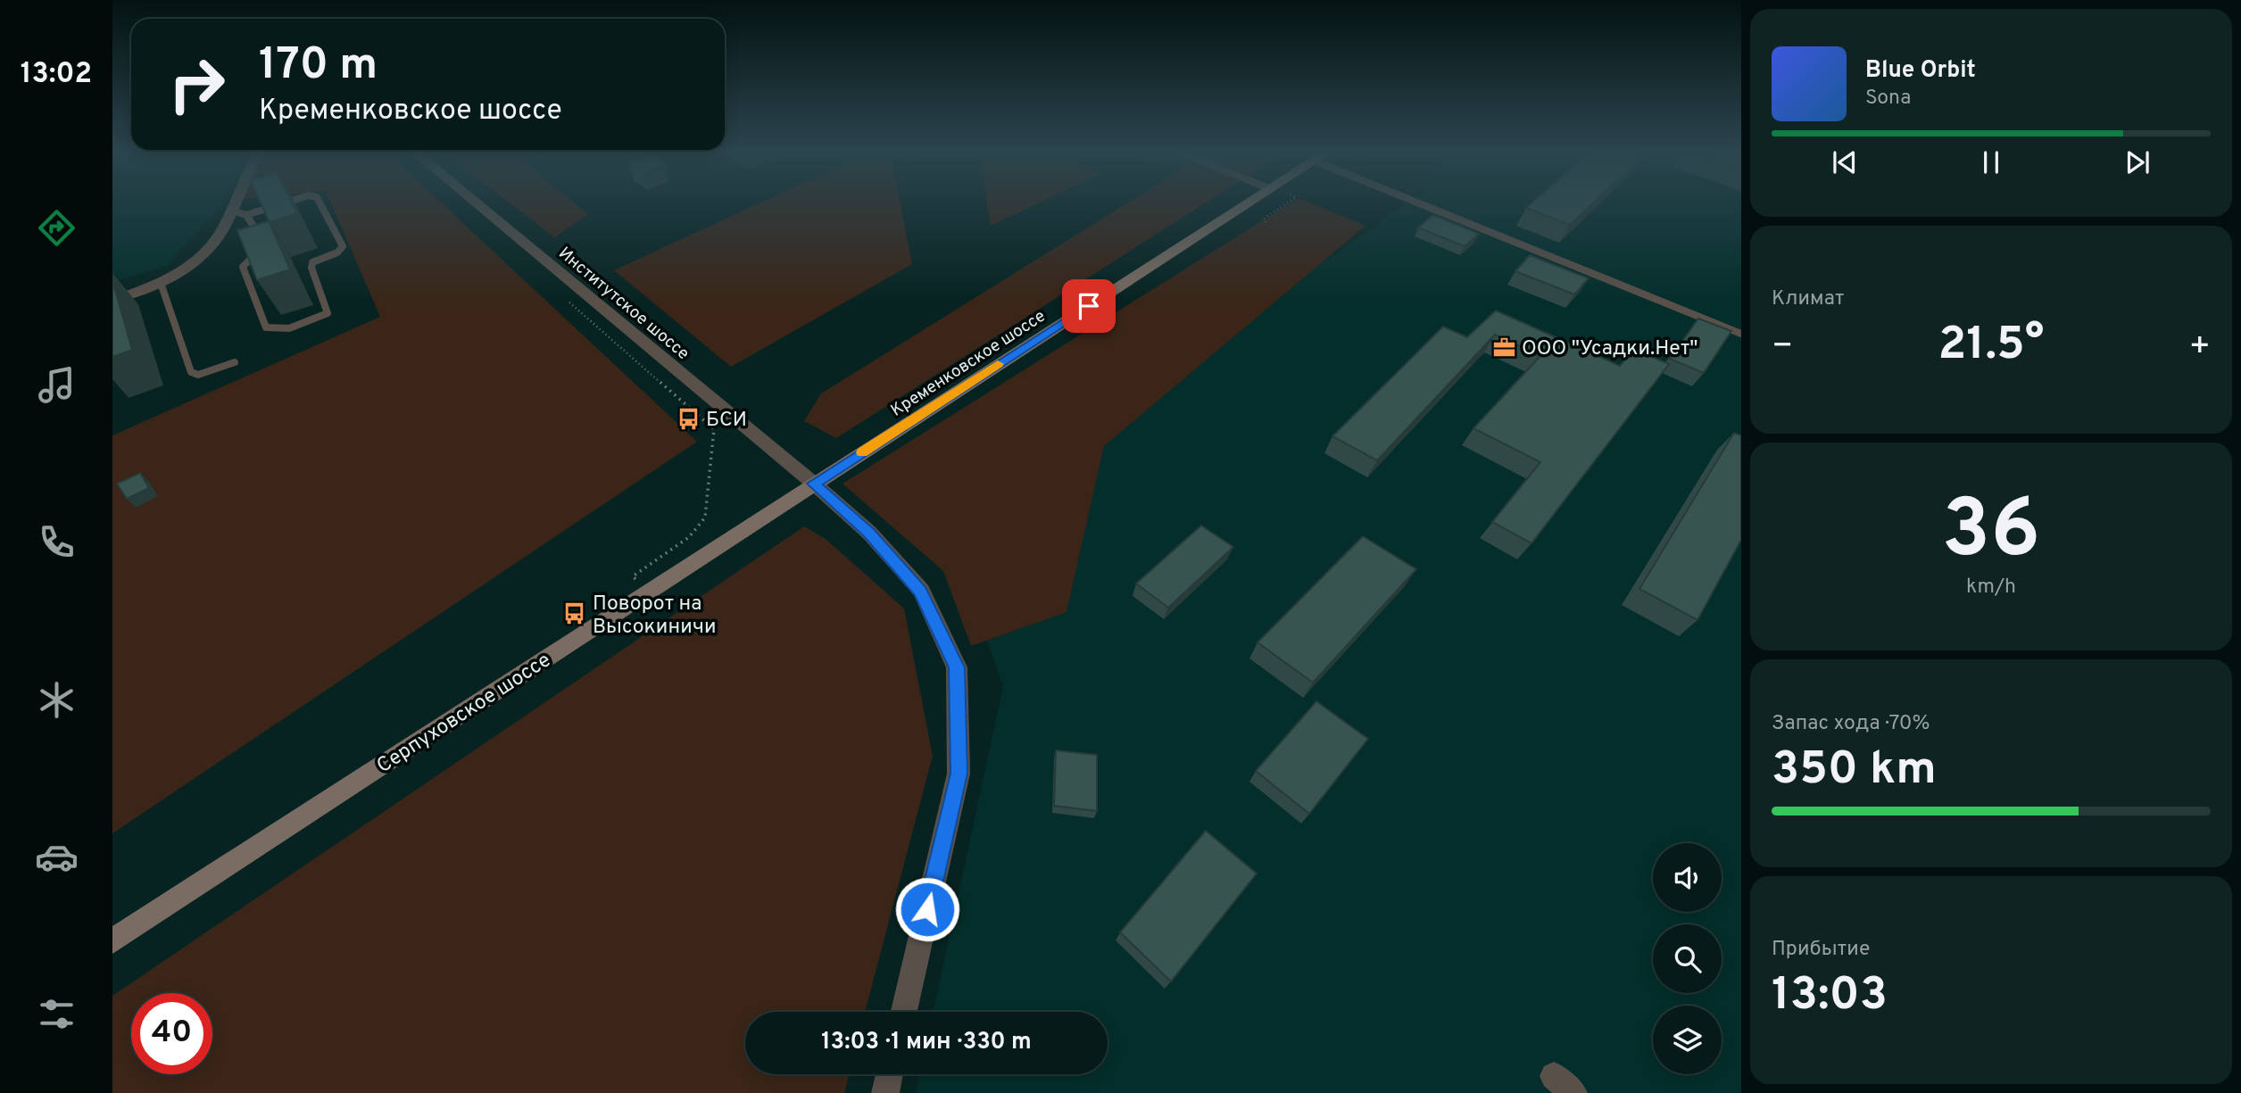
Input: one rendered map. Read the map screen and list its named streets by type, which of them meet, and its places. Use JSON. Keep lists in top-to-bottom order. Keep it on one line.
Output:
{"streets":{"main road":["Кременковское шоссе","Серпуховское шоссе"],"street":["Институтское шоссе"]},"crossings":[["Институтское шоссе","Кременковское шоссе"],["Институтское шоссе","Серпуховское шоссе"],["Кременковское шоссе","Серпуховское шоссе"]],"places":{"office":["ООО \"Усадки.Нет\""],"bus stop":["БСИ","Поворот на Высокиничи"]},"page":{"tabs":"13:02","turn":["170 m","Кременковское шоссе"],"song":["Blue Orbit","Sona"],"tile":["Климат",["36","km/h"],["Запас хода · 70%","350 km"],["Прибытие","13:03"]],"heat":["−","21.5°","+"],"limit":"40","trip":"13:03 · 1 мин · 330 m"}}
